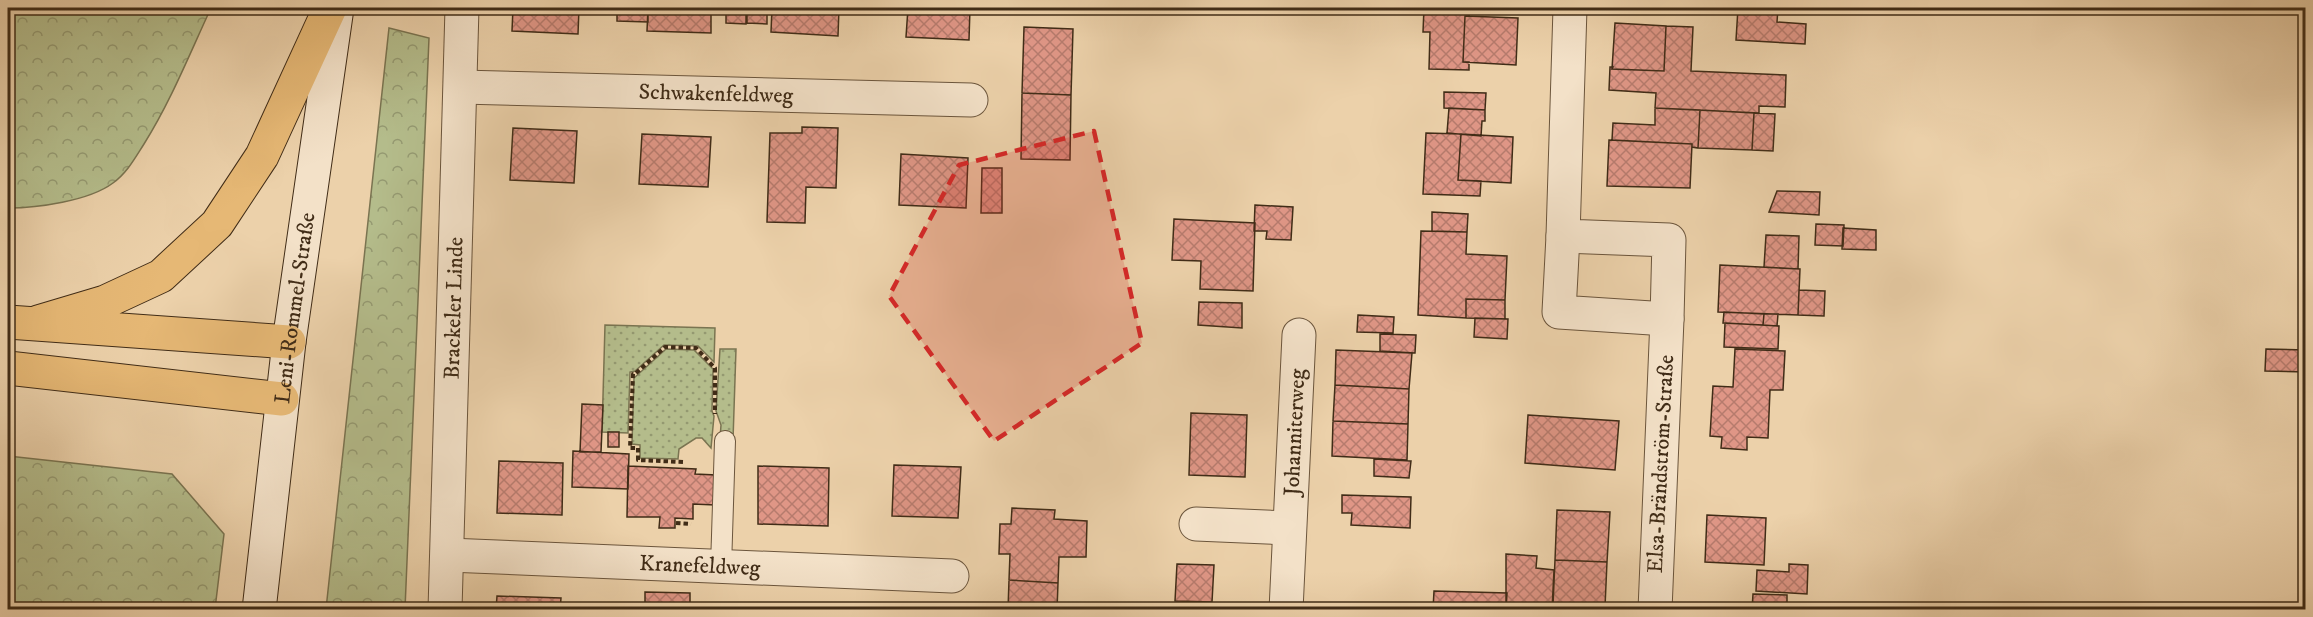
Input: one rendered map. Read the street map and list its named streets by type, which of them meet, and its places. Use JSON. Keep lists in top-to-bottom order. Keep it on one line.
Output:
{"streets":{"street":["Schwakenfeldweg","Leni-Rommel-Straße","Brackeler Linde","Johanniterweg","Elsa-Brändström-Straße","Kranefeldweg"]},"crossings":[["Schwakenfeldweg","Brackeler Linde"],["Brackeler Linde","Kranefeldweg"]]}
